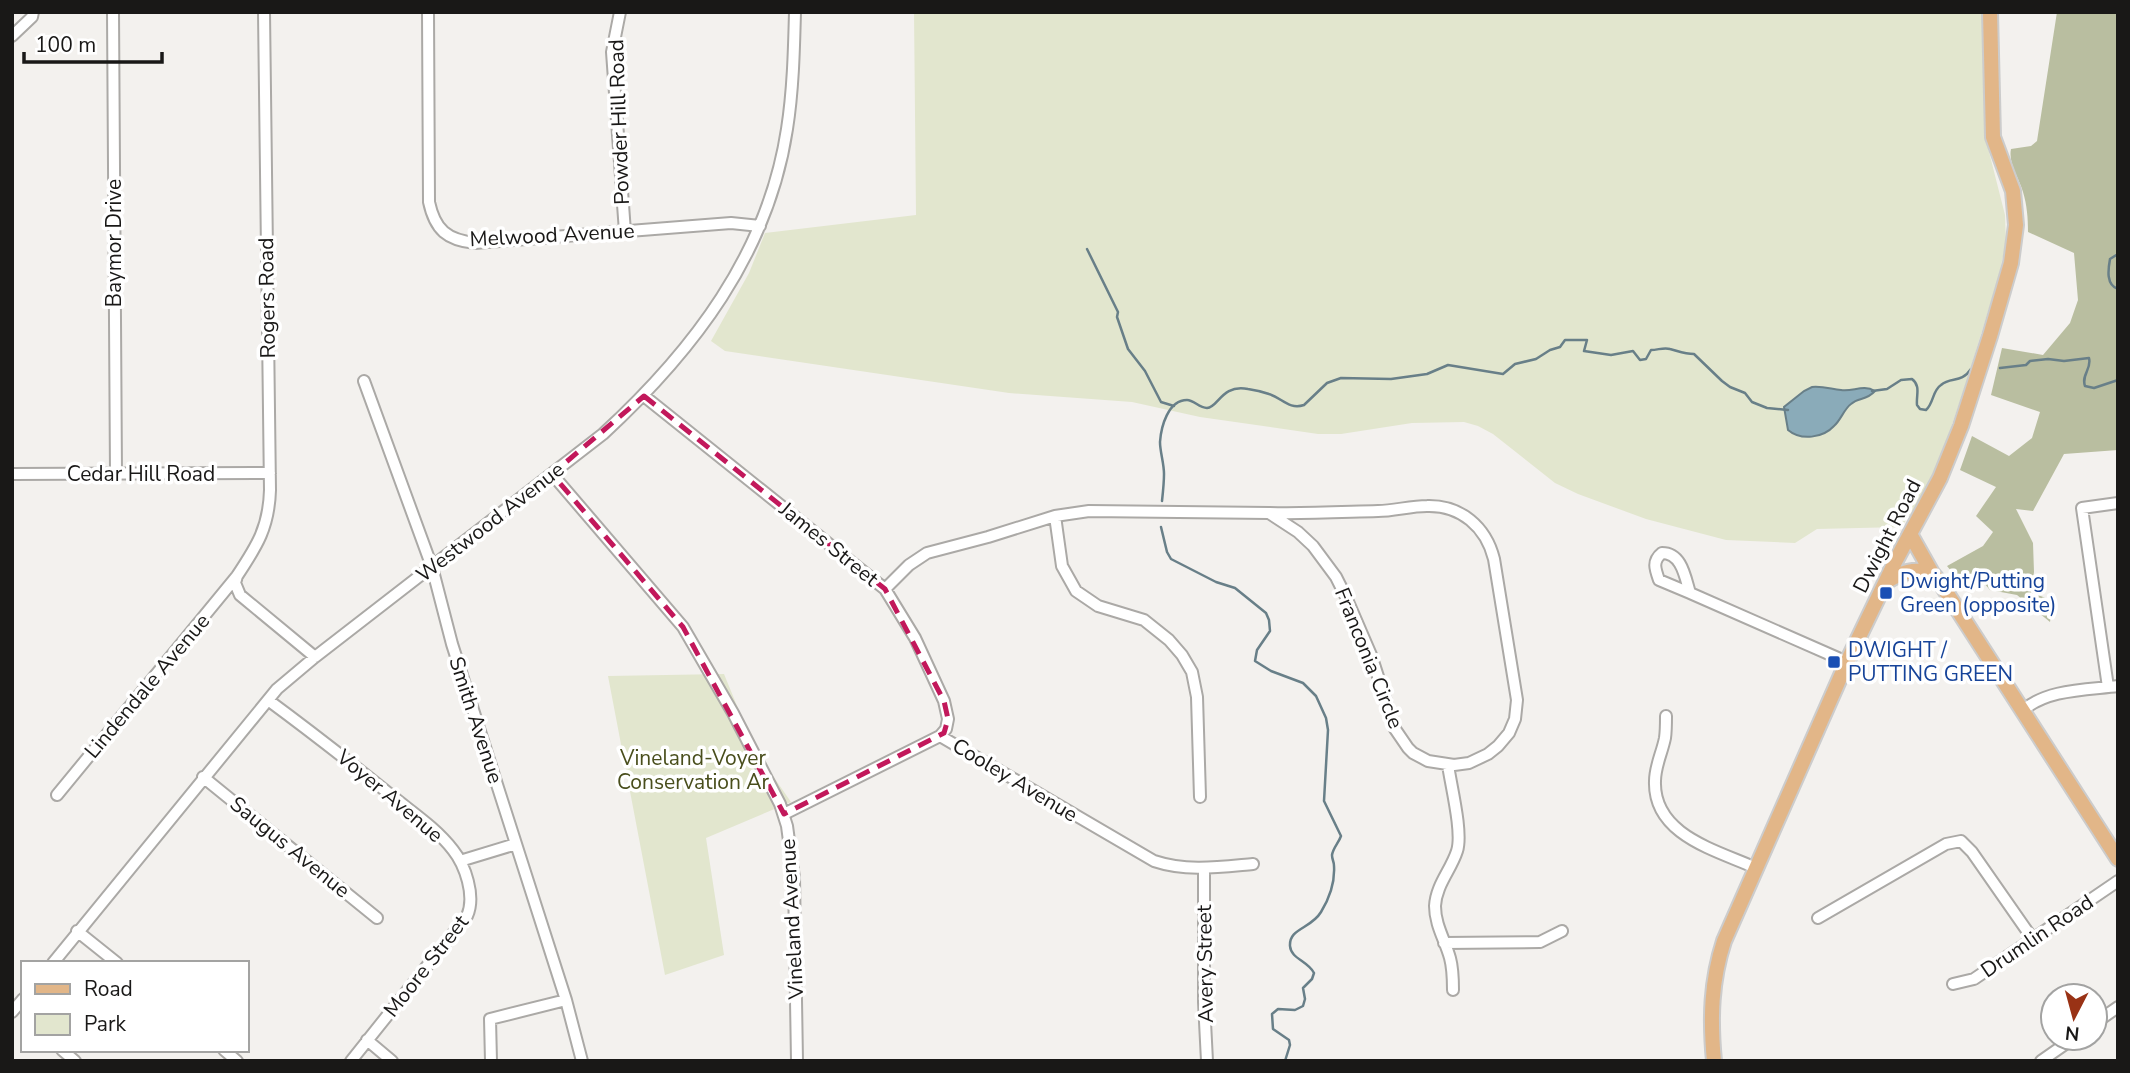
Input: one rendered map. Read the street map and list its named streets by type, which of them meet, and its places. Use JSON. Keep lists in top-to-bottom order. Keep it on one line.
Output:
{"streets":{"main road":["Dwight Road"],"street":["Powder Hill Road","Melwood Avenue","Baymor Drive","Rogers Road","Cedar Hill Road","Westwood Avenue","James Street","Franconia Circle","Lindendale Avenue","Smith Avenue","Cooley Avenue","Voyer Avenue","Saugus Avenue","Vineland Avenue","Drumlin Road","Avery Street","Moore Street"]},"crossings":[["Powder Hill Road","Melwood Avenue"],["Melwood Avenue","Westwood Avenue"],["Baymor Drive","Cedar Hill Road"],["Rogers Road","Cedar Hill Road"],["Rogers Road","Lindendale Avenue"],["Westwood Avenue","James Street"],["Westwood Avenue","Smith Avenue"],["Westwood Avenue","Voyer Avenue"],["Westwood Avenue","Saugus Avenue"],["Westwood Avenue","Vineland Avenue"],["James Street","Cooley Avenue"],["Smith Avenue","Voyer Avenue"],["Cooley Avenue","Vineland Avenue"],["Cooley Avenue","Avery Street"],["Voyer Avenue","Moore Street"]],"parks":["Vineland-Voyer Conservation Ar"],"places":{"transit":["Dwight/Putting Green (opposite)","DWIGHT / PUTTING GREEN"]},"legend":["Road","Park"],"scale_bar":"100 m","north":"bottom"}
